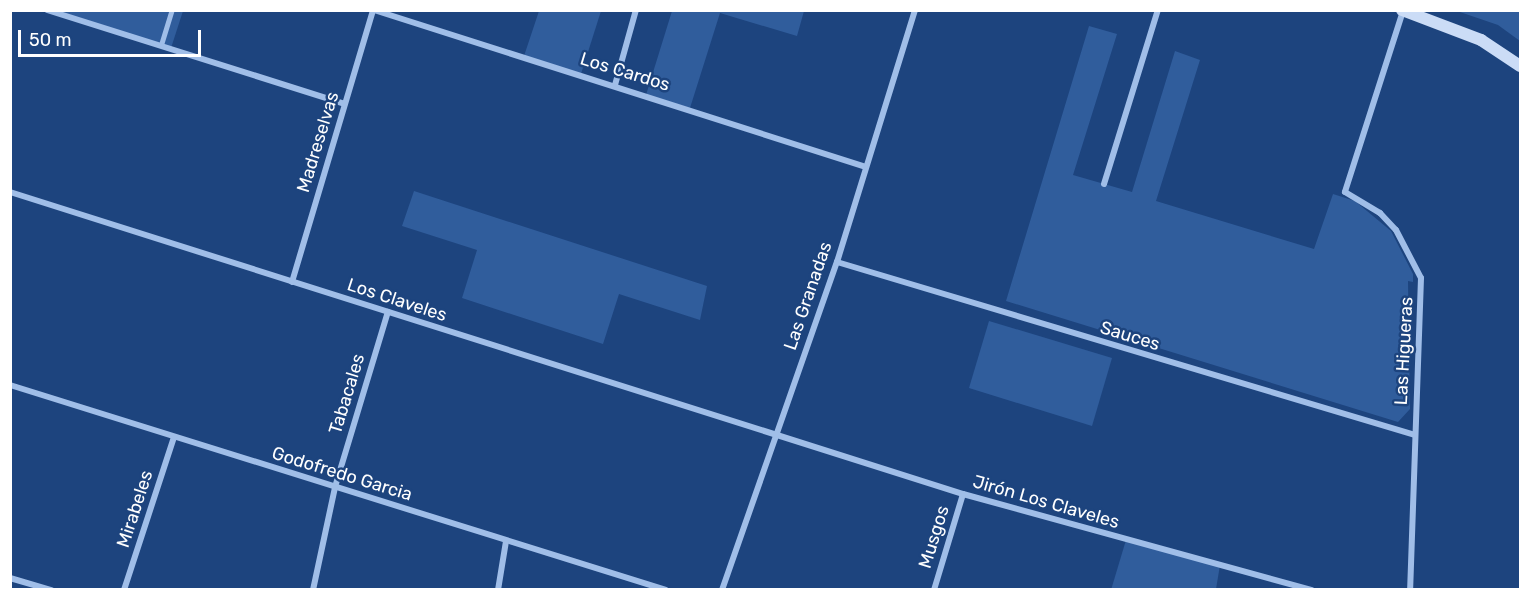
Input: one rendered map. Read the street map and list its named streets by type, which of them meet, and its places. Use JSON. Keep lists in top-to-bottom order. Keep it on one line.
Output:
{"streets":{"street":["Los Cardos","Madreselvas","Las Granadas","Los Claveles","Sauces","Las Higueras","Tabacales","Godofredo Garcia","Jirón Los Claveles","Mirabeles","Musgos"]},"crossings":[["Los Cardos","Madreselvas"],["Los Cardos","Las Granadas"],["Madreselvas","Los Claveles"],["Las Granadas","Los Claveles"],["Las Granadas","Sauces"],["Las Granadas","Jirón Los Claveles"],["Los Claveles","Tabacales"],["Los Claveles","Jirón Los Claveles"],["Sauces","Las Higueras"],["Tabacales","Godofredo Garcia"],["Godofredo Garcia","Mirabeles"],["Jirón Los Claveles","Musgos"]],"scale_bar":"50 m"}
